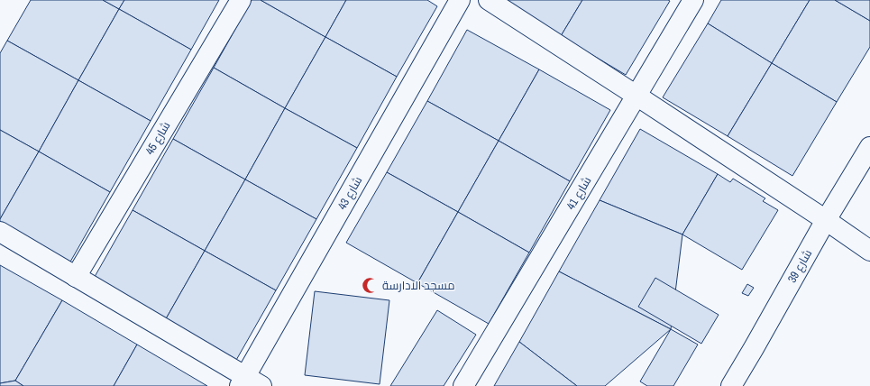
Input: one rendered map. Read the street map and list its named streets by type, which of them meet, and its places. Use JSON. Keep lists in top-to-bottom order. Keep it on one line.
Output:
{"streets":{"street":["شارع 45","شارع 43","شارع 41","شارع 39"]},"places":{"mosque":["مسجد الادارسة"]}}
